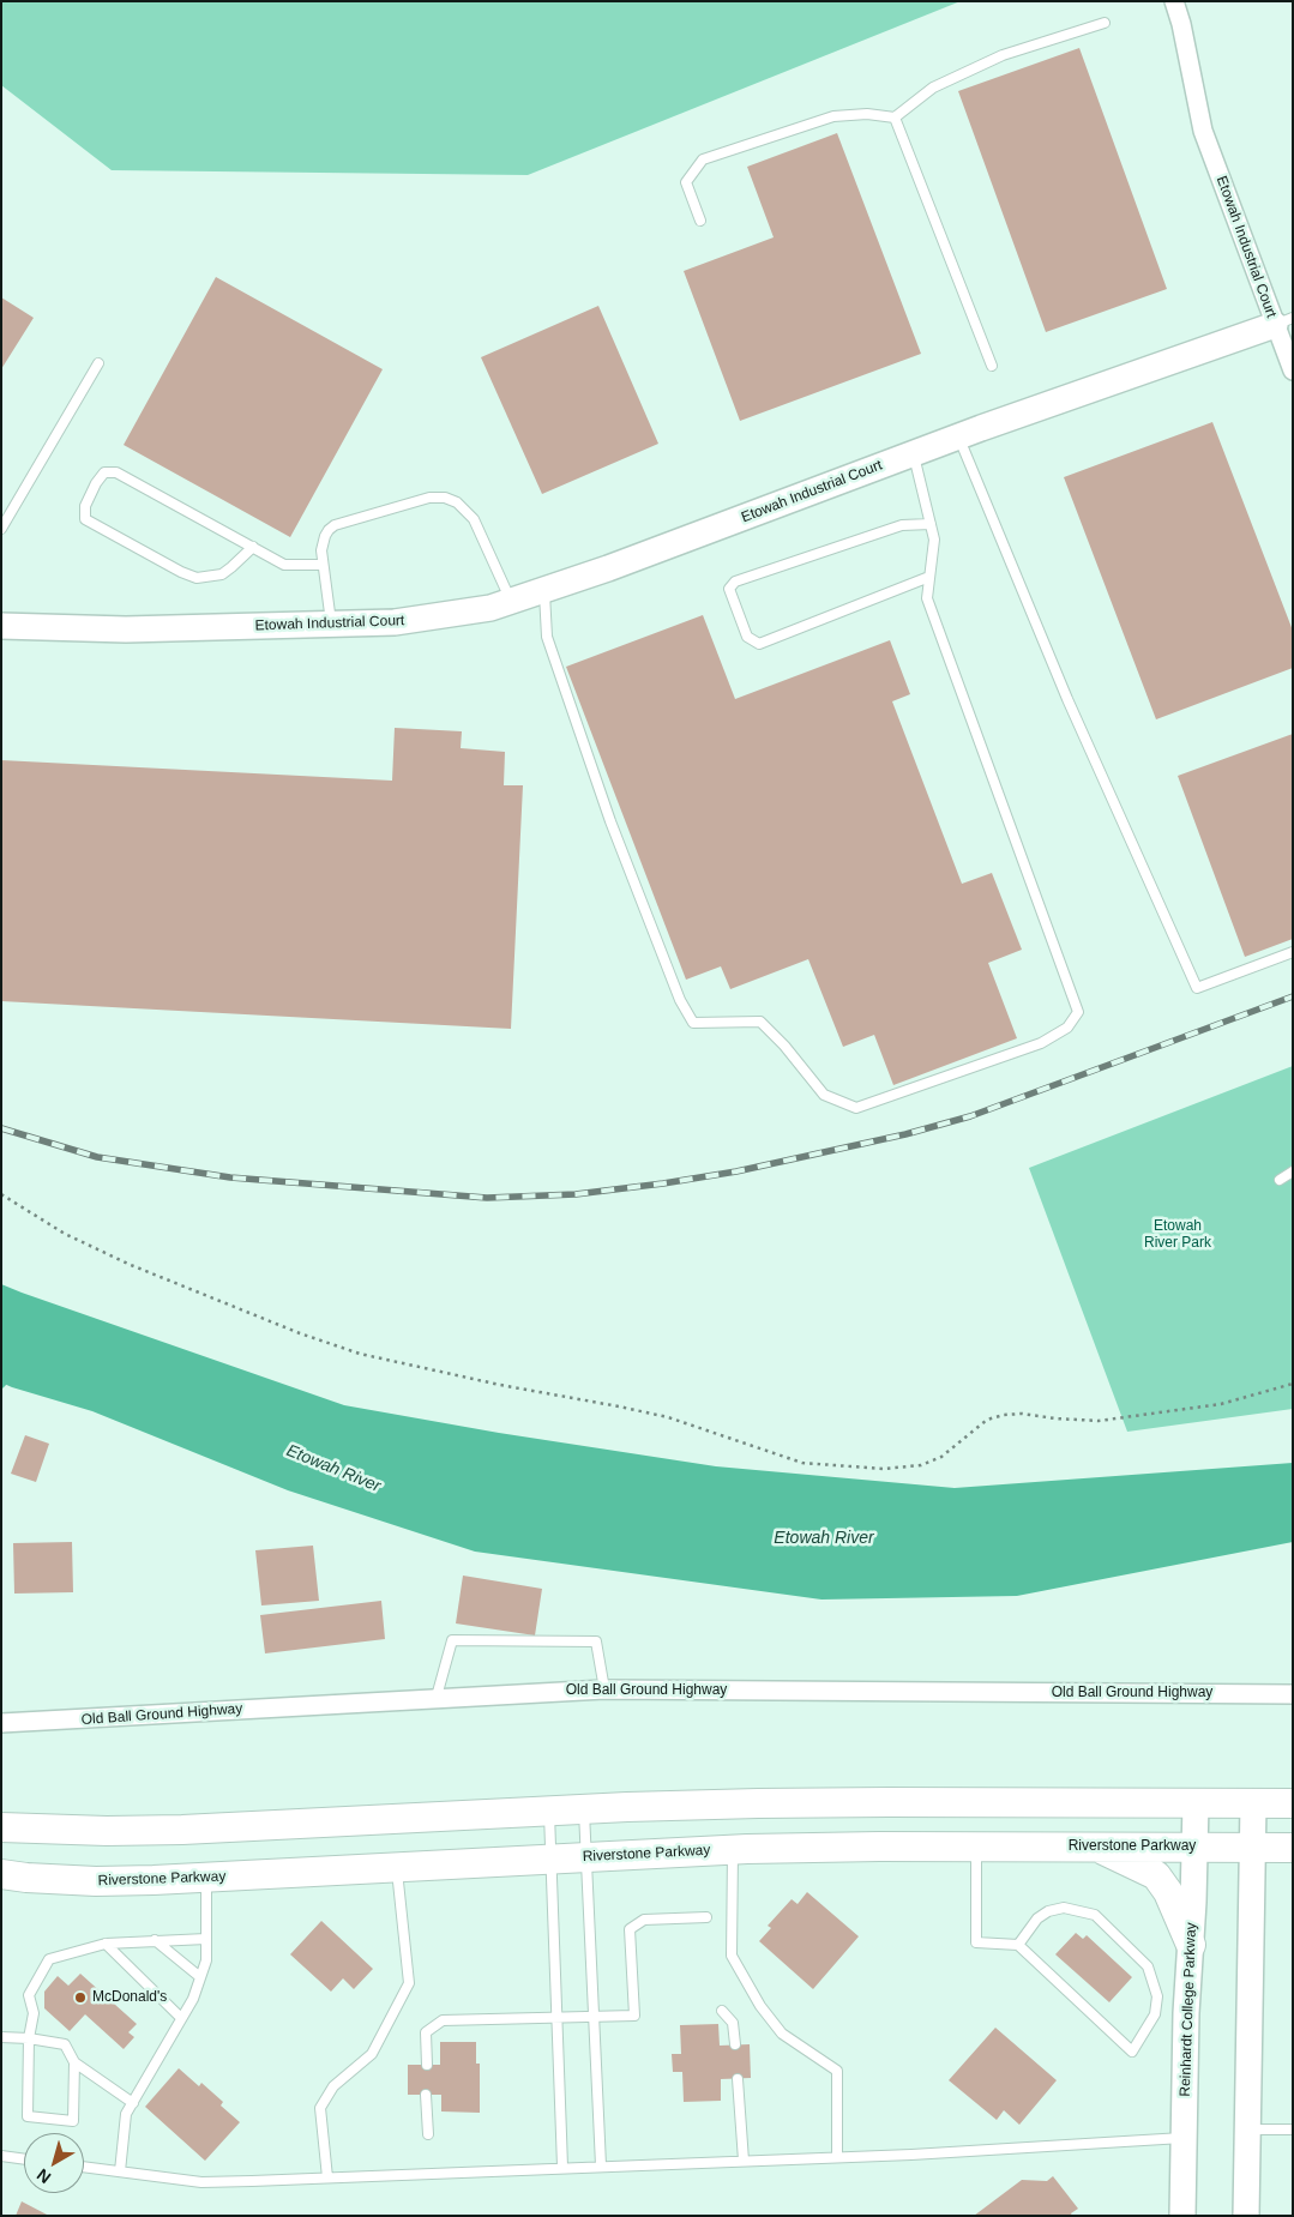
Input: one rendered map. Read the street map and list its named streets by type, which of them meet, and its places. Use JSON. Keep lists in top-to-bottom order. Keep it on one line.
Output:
{"streets":{"main road":["Riverstone Parkway"],"street":["Etowah Industrial Court","Old Ball Ground Highway","Reinhardt College Parkway"]},"crossings":[["Riverstone Parkway","Reinhardt College Parkway"]],"water":["Etowah River"],"parks":["Etowah River Park"],"places":["McDonald's"],"north":"bottom left"}
